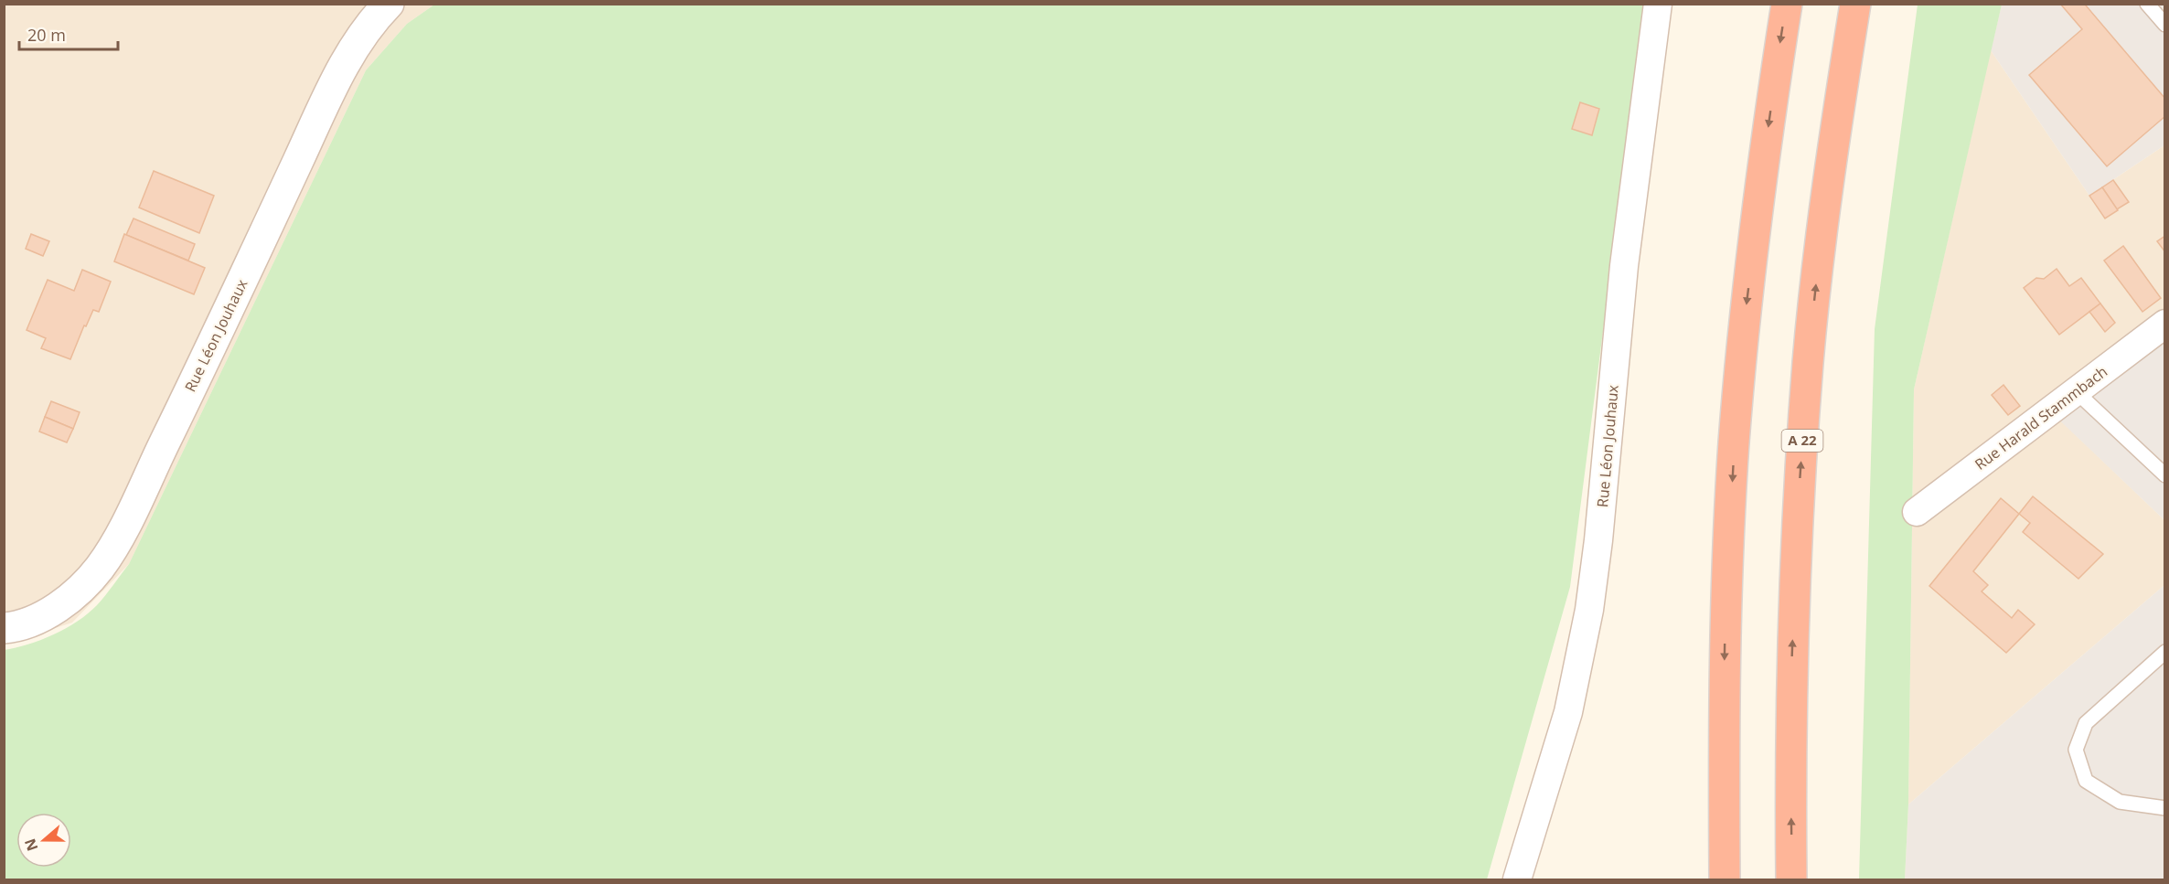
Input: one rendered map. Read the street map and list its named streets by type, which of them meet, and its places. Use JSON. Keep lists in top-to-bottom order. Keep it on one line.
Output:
{"streets":{"highway":["A 22"],"street":["Rue Léon Jouhaux","Rue Harald Stammbach"]},"scale_bar":"20 m","north":"left"}
